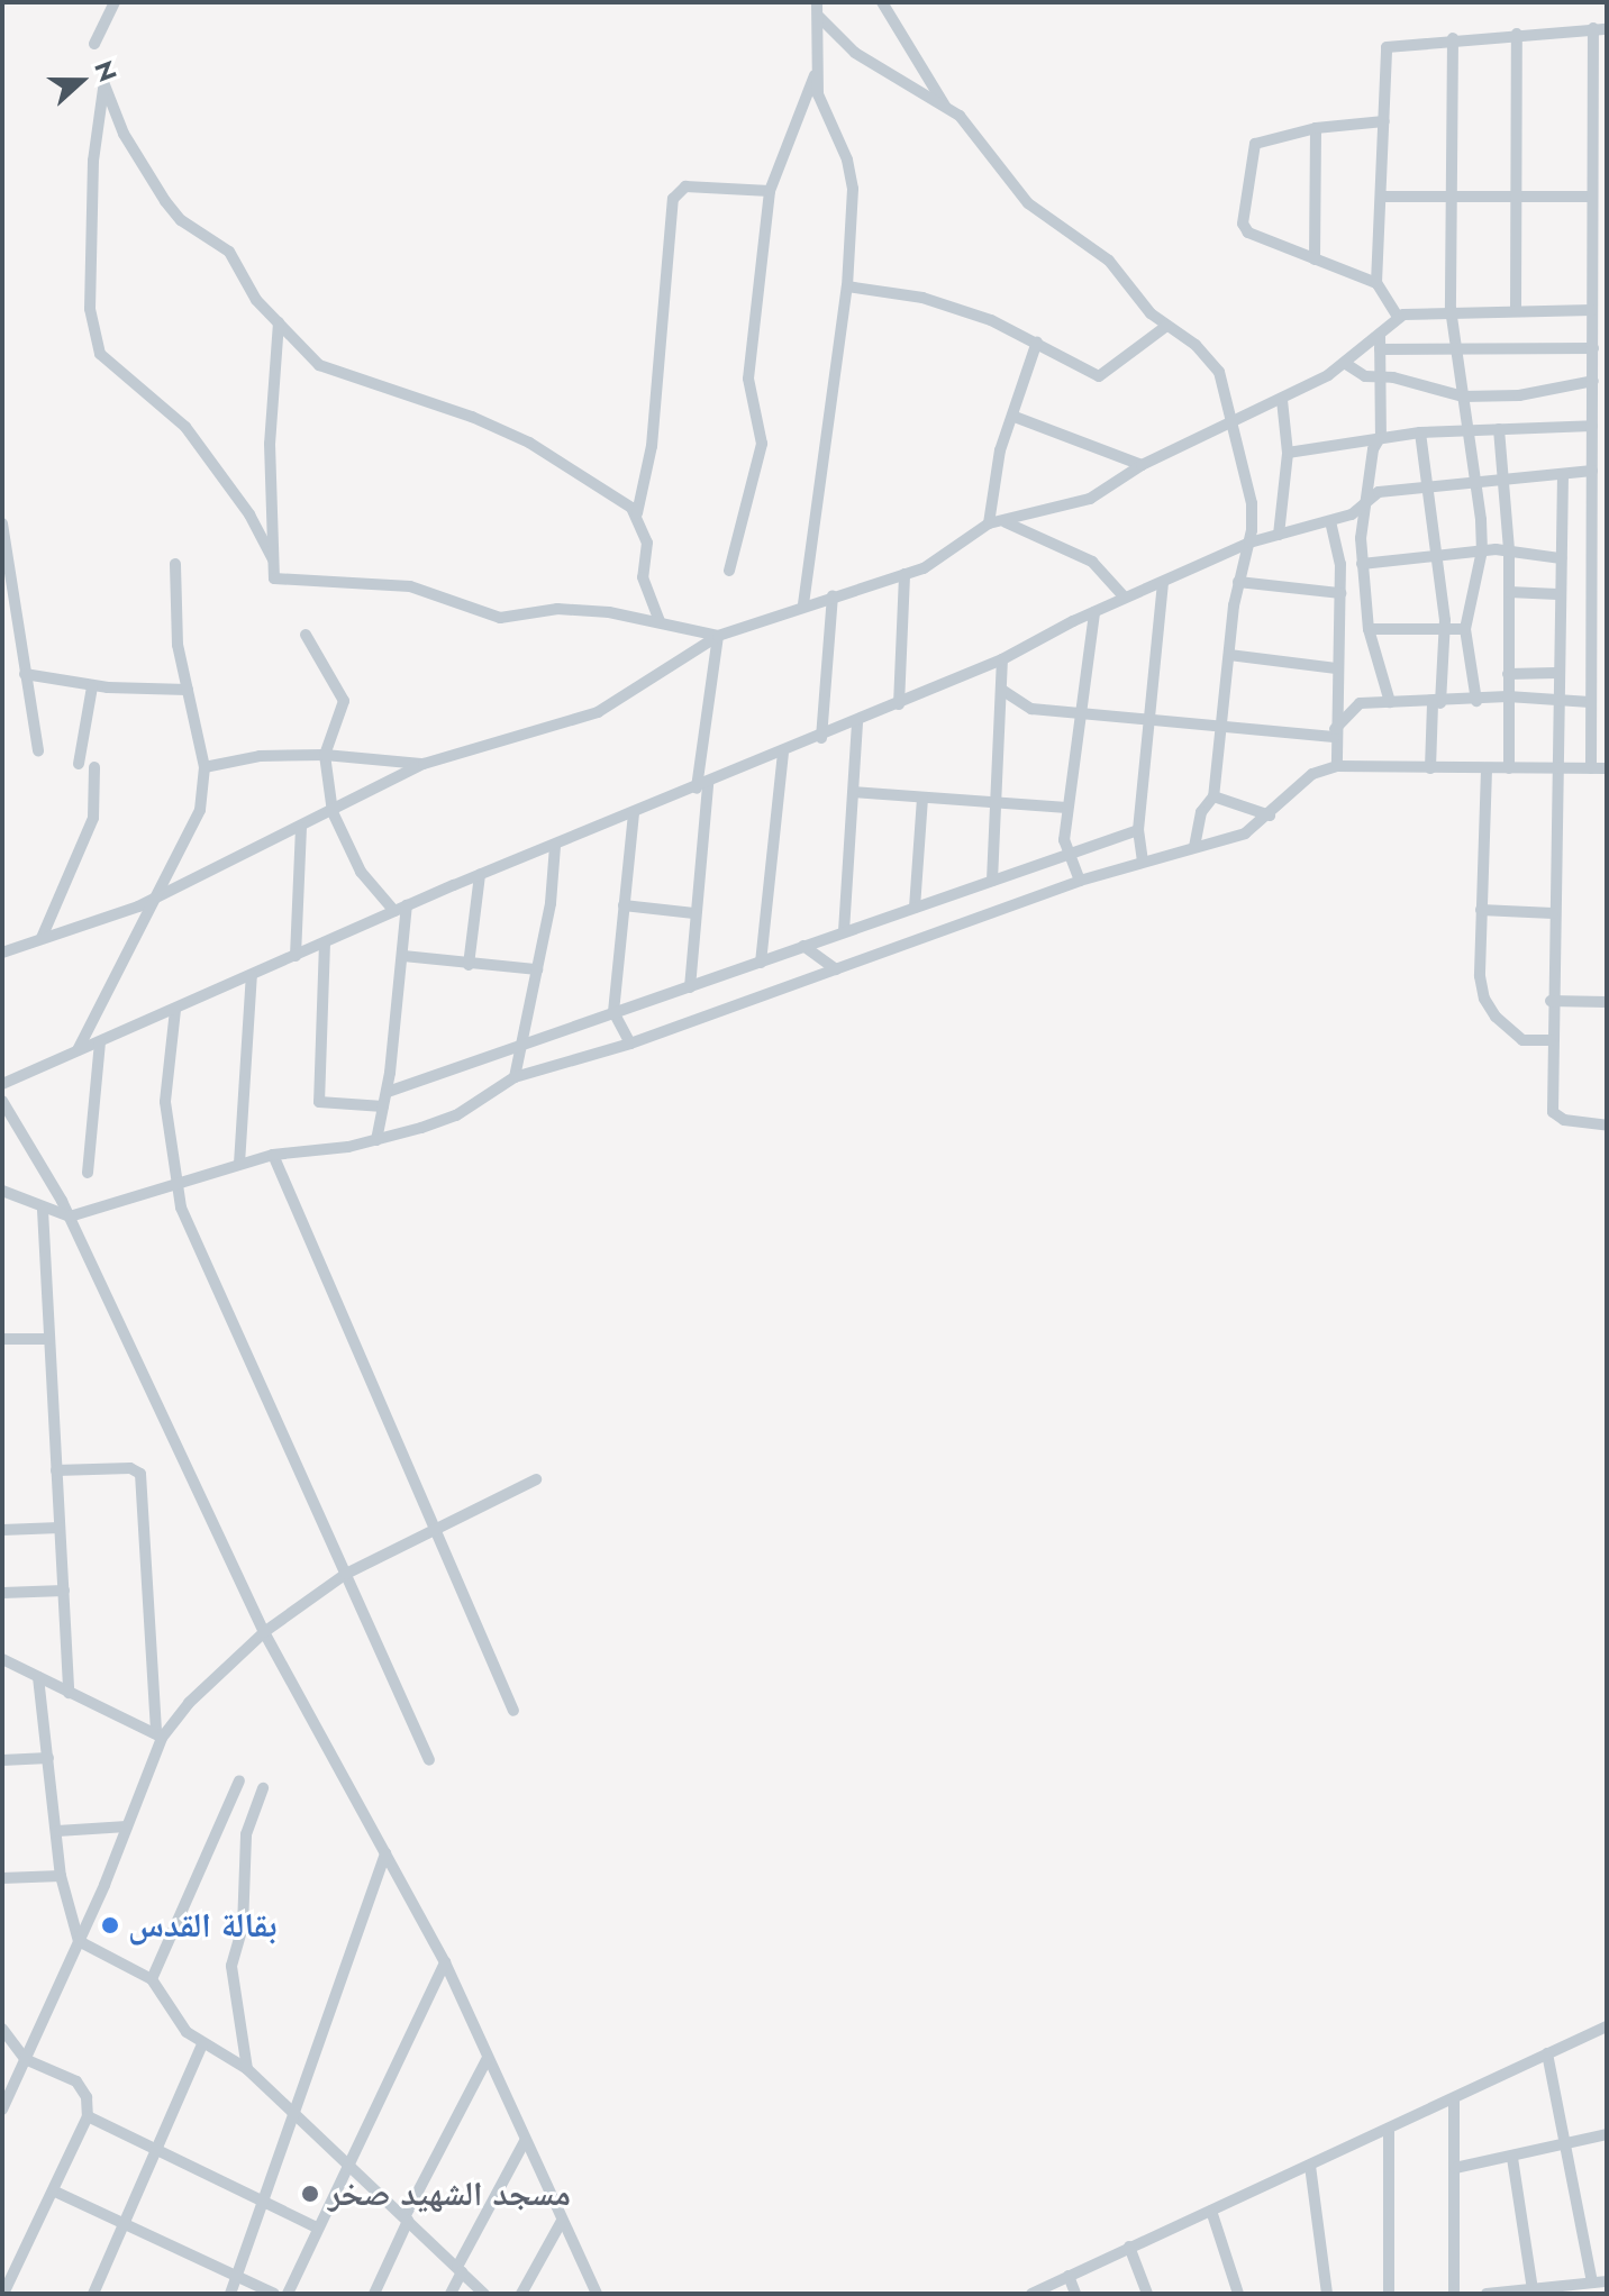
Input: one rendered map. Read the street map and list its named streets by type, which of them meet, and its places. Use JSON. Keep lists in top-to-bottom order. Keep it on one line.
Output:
{"places":["بقالة القدس","مسجد الشهيد صخر"],"north":"right"}
